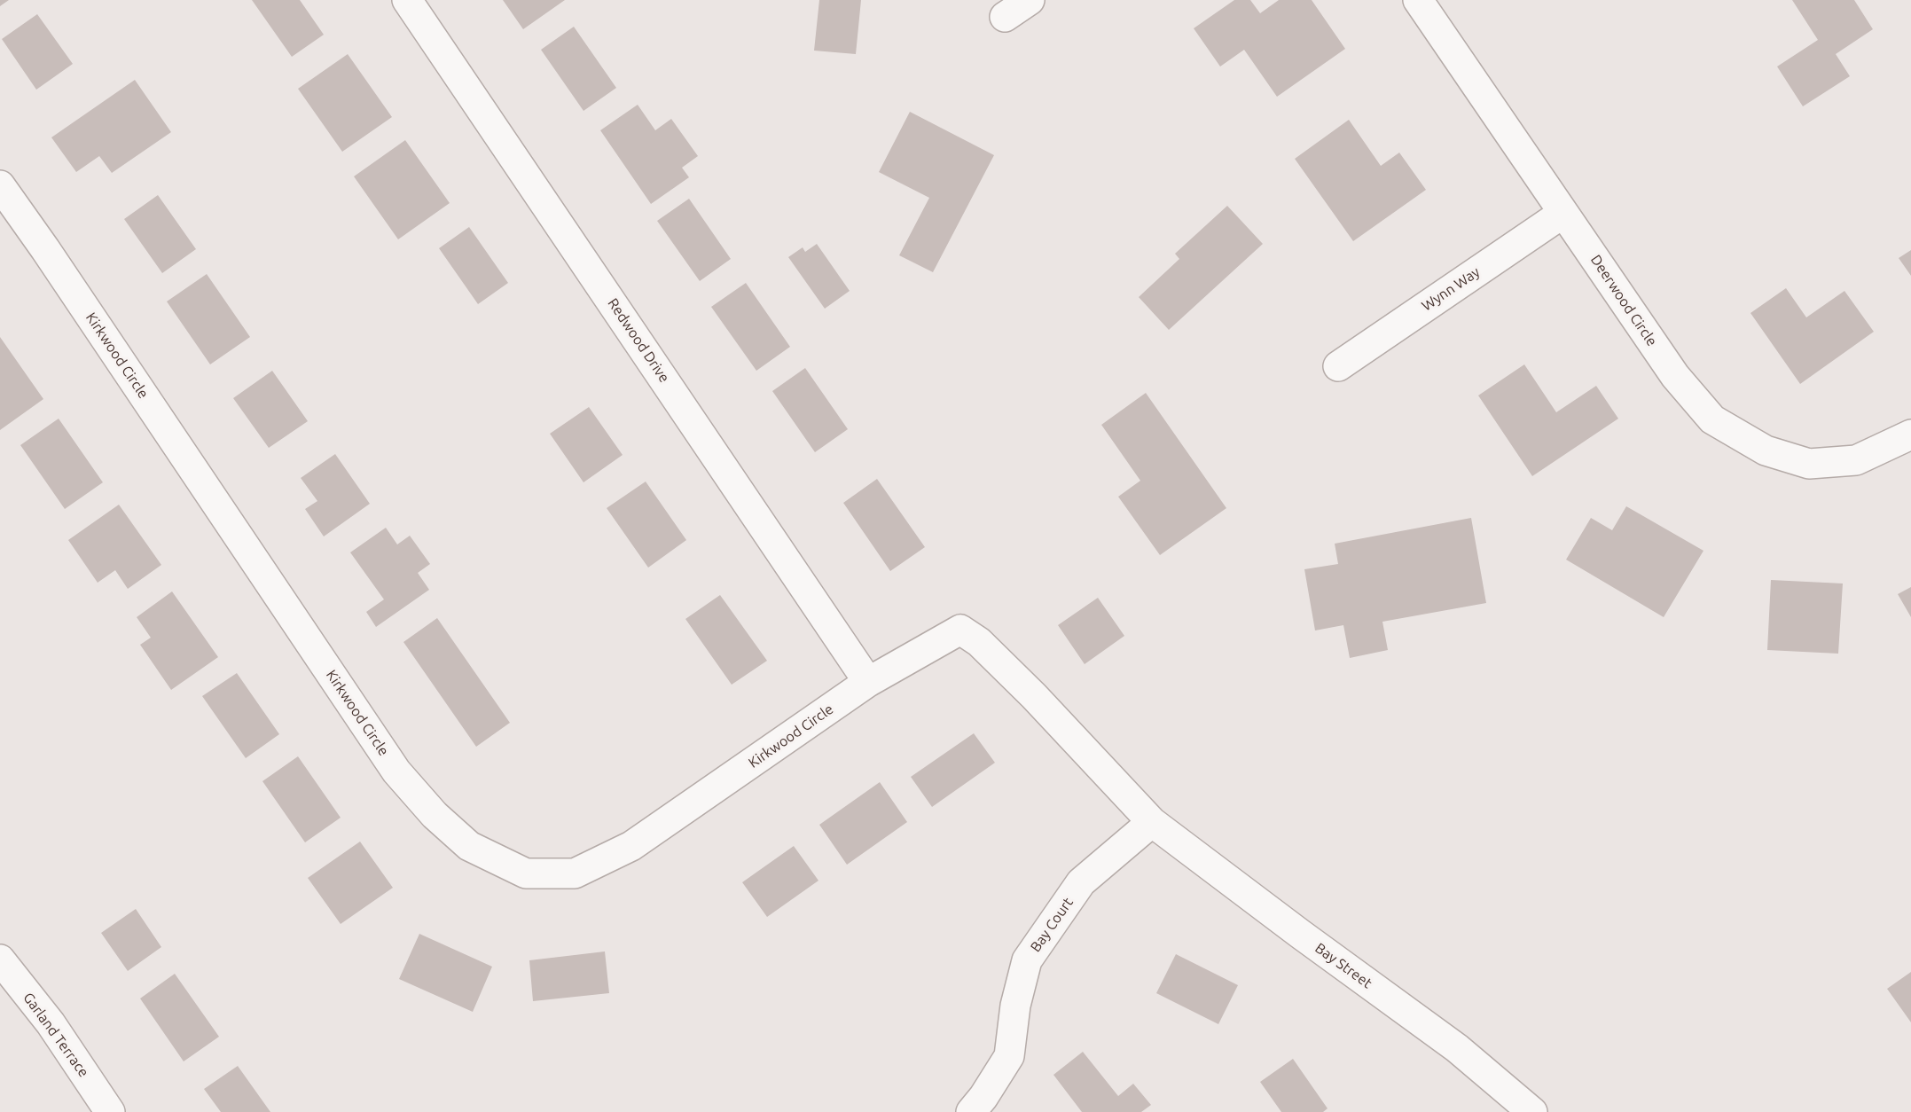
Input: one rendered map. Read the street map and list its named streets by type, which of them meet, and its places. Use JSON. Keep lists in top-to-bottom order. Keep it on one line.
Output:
{"streets":{"street":["Wynn Way","Deerwood Circle","Redwood Drive","Kirkwood Circle","Bay Court","Bay Street","Garland Terrace"]},"crossings":[["Wynn Way","Deerwood Circle"],["Redwood Drive","Kirkwood Circle"],["Kirkwood Circle","Bay Court"],["Kirkwood Circle","Bay Street"],["Bay Court","Bay Street"]]}
